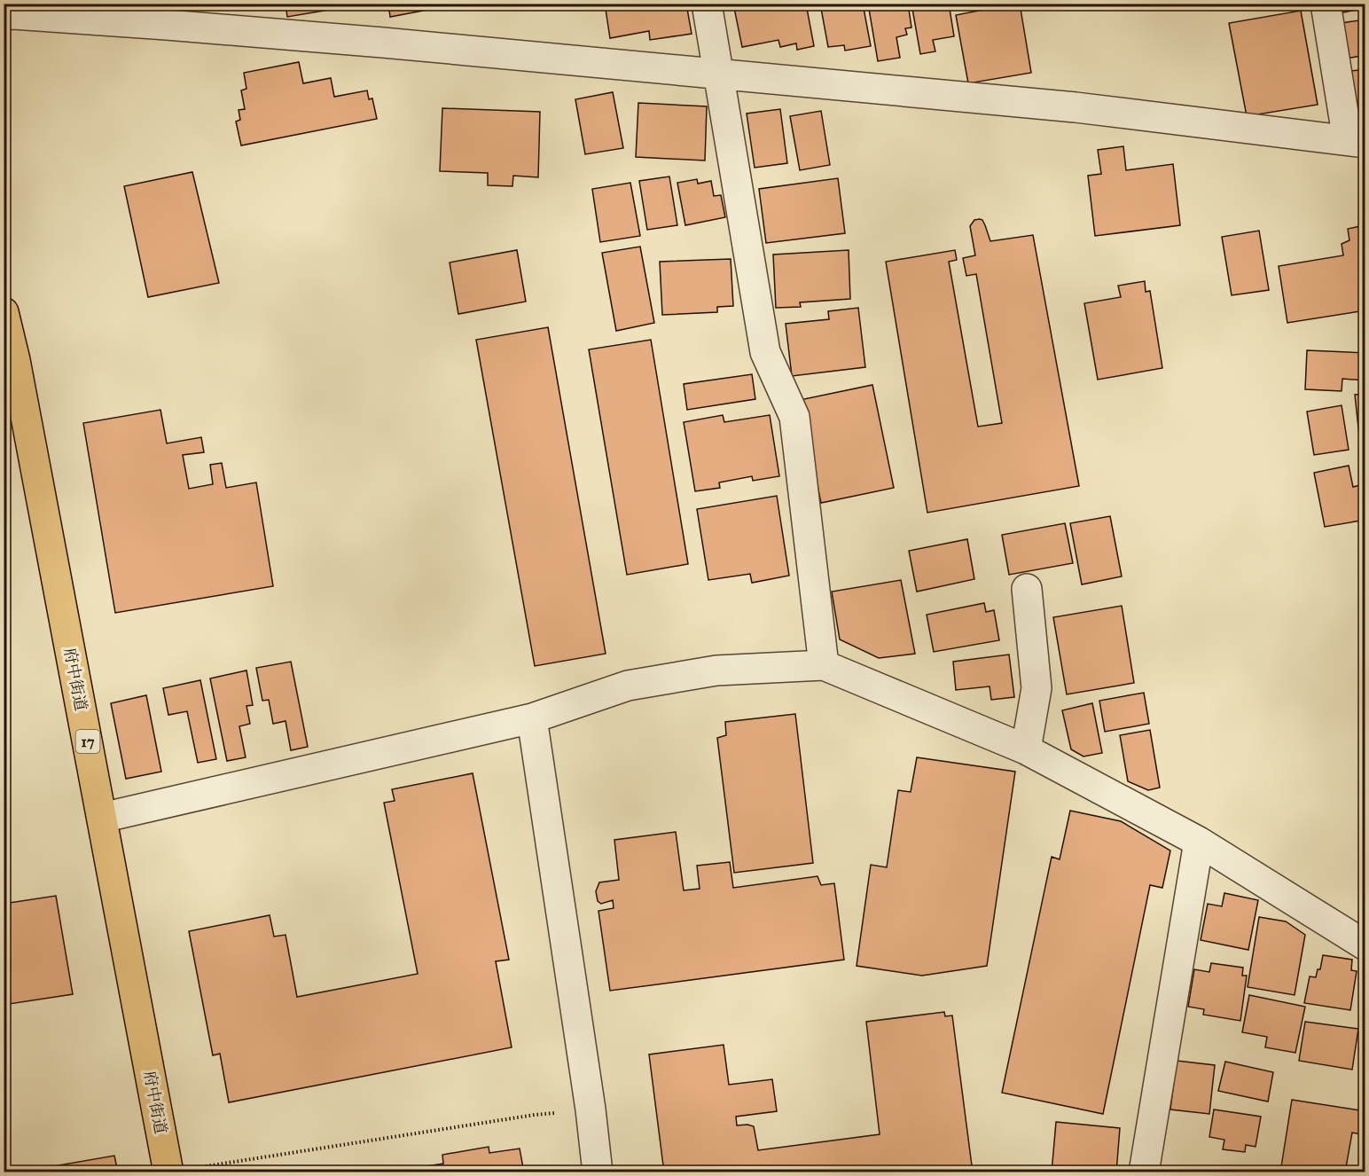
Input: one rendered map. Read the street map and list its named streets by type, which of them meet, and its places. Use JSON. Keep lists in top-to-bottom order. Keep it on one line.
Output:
{"streets":{"main road":["府中街道","17"]}}
